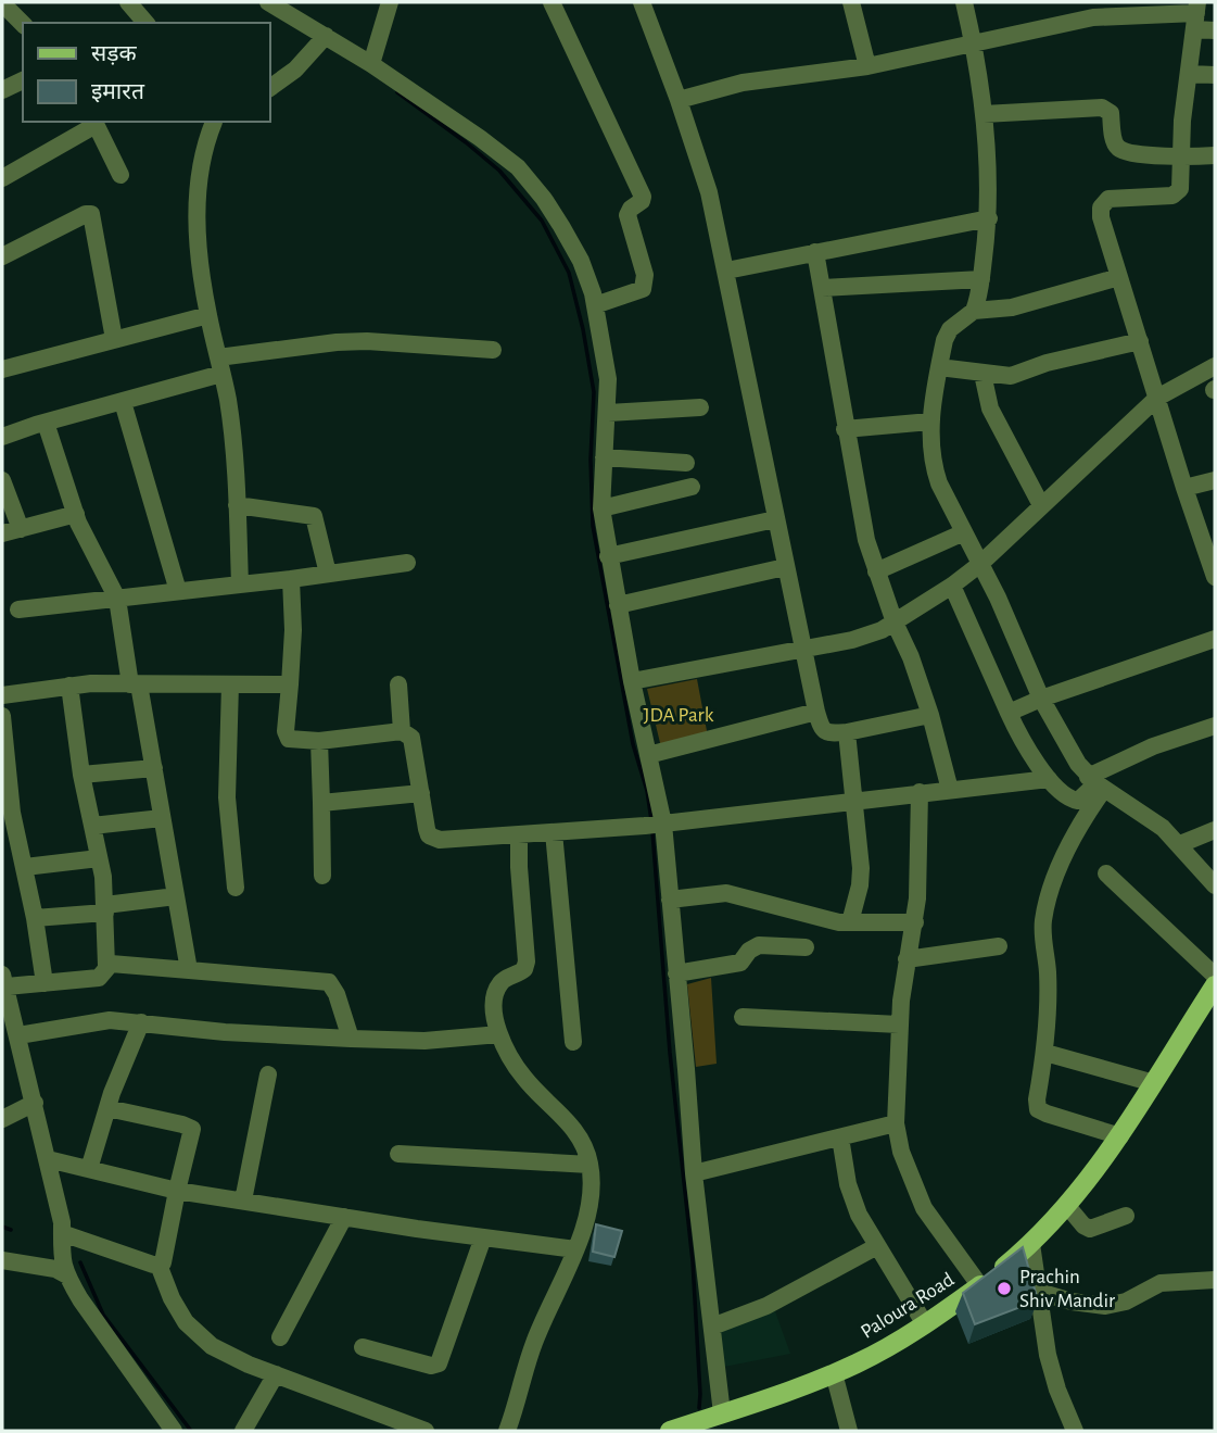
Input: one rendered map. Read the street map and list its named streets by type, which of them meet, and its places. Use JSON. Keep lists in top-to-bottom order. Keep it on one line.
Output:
{"streets":{"main road":["Paloura Road"]},"parks":["JDA Park"],"places":["Prachin Shiv Mandir"],"legend":["सड़क","इमारत"]}
